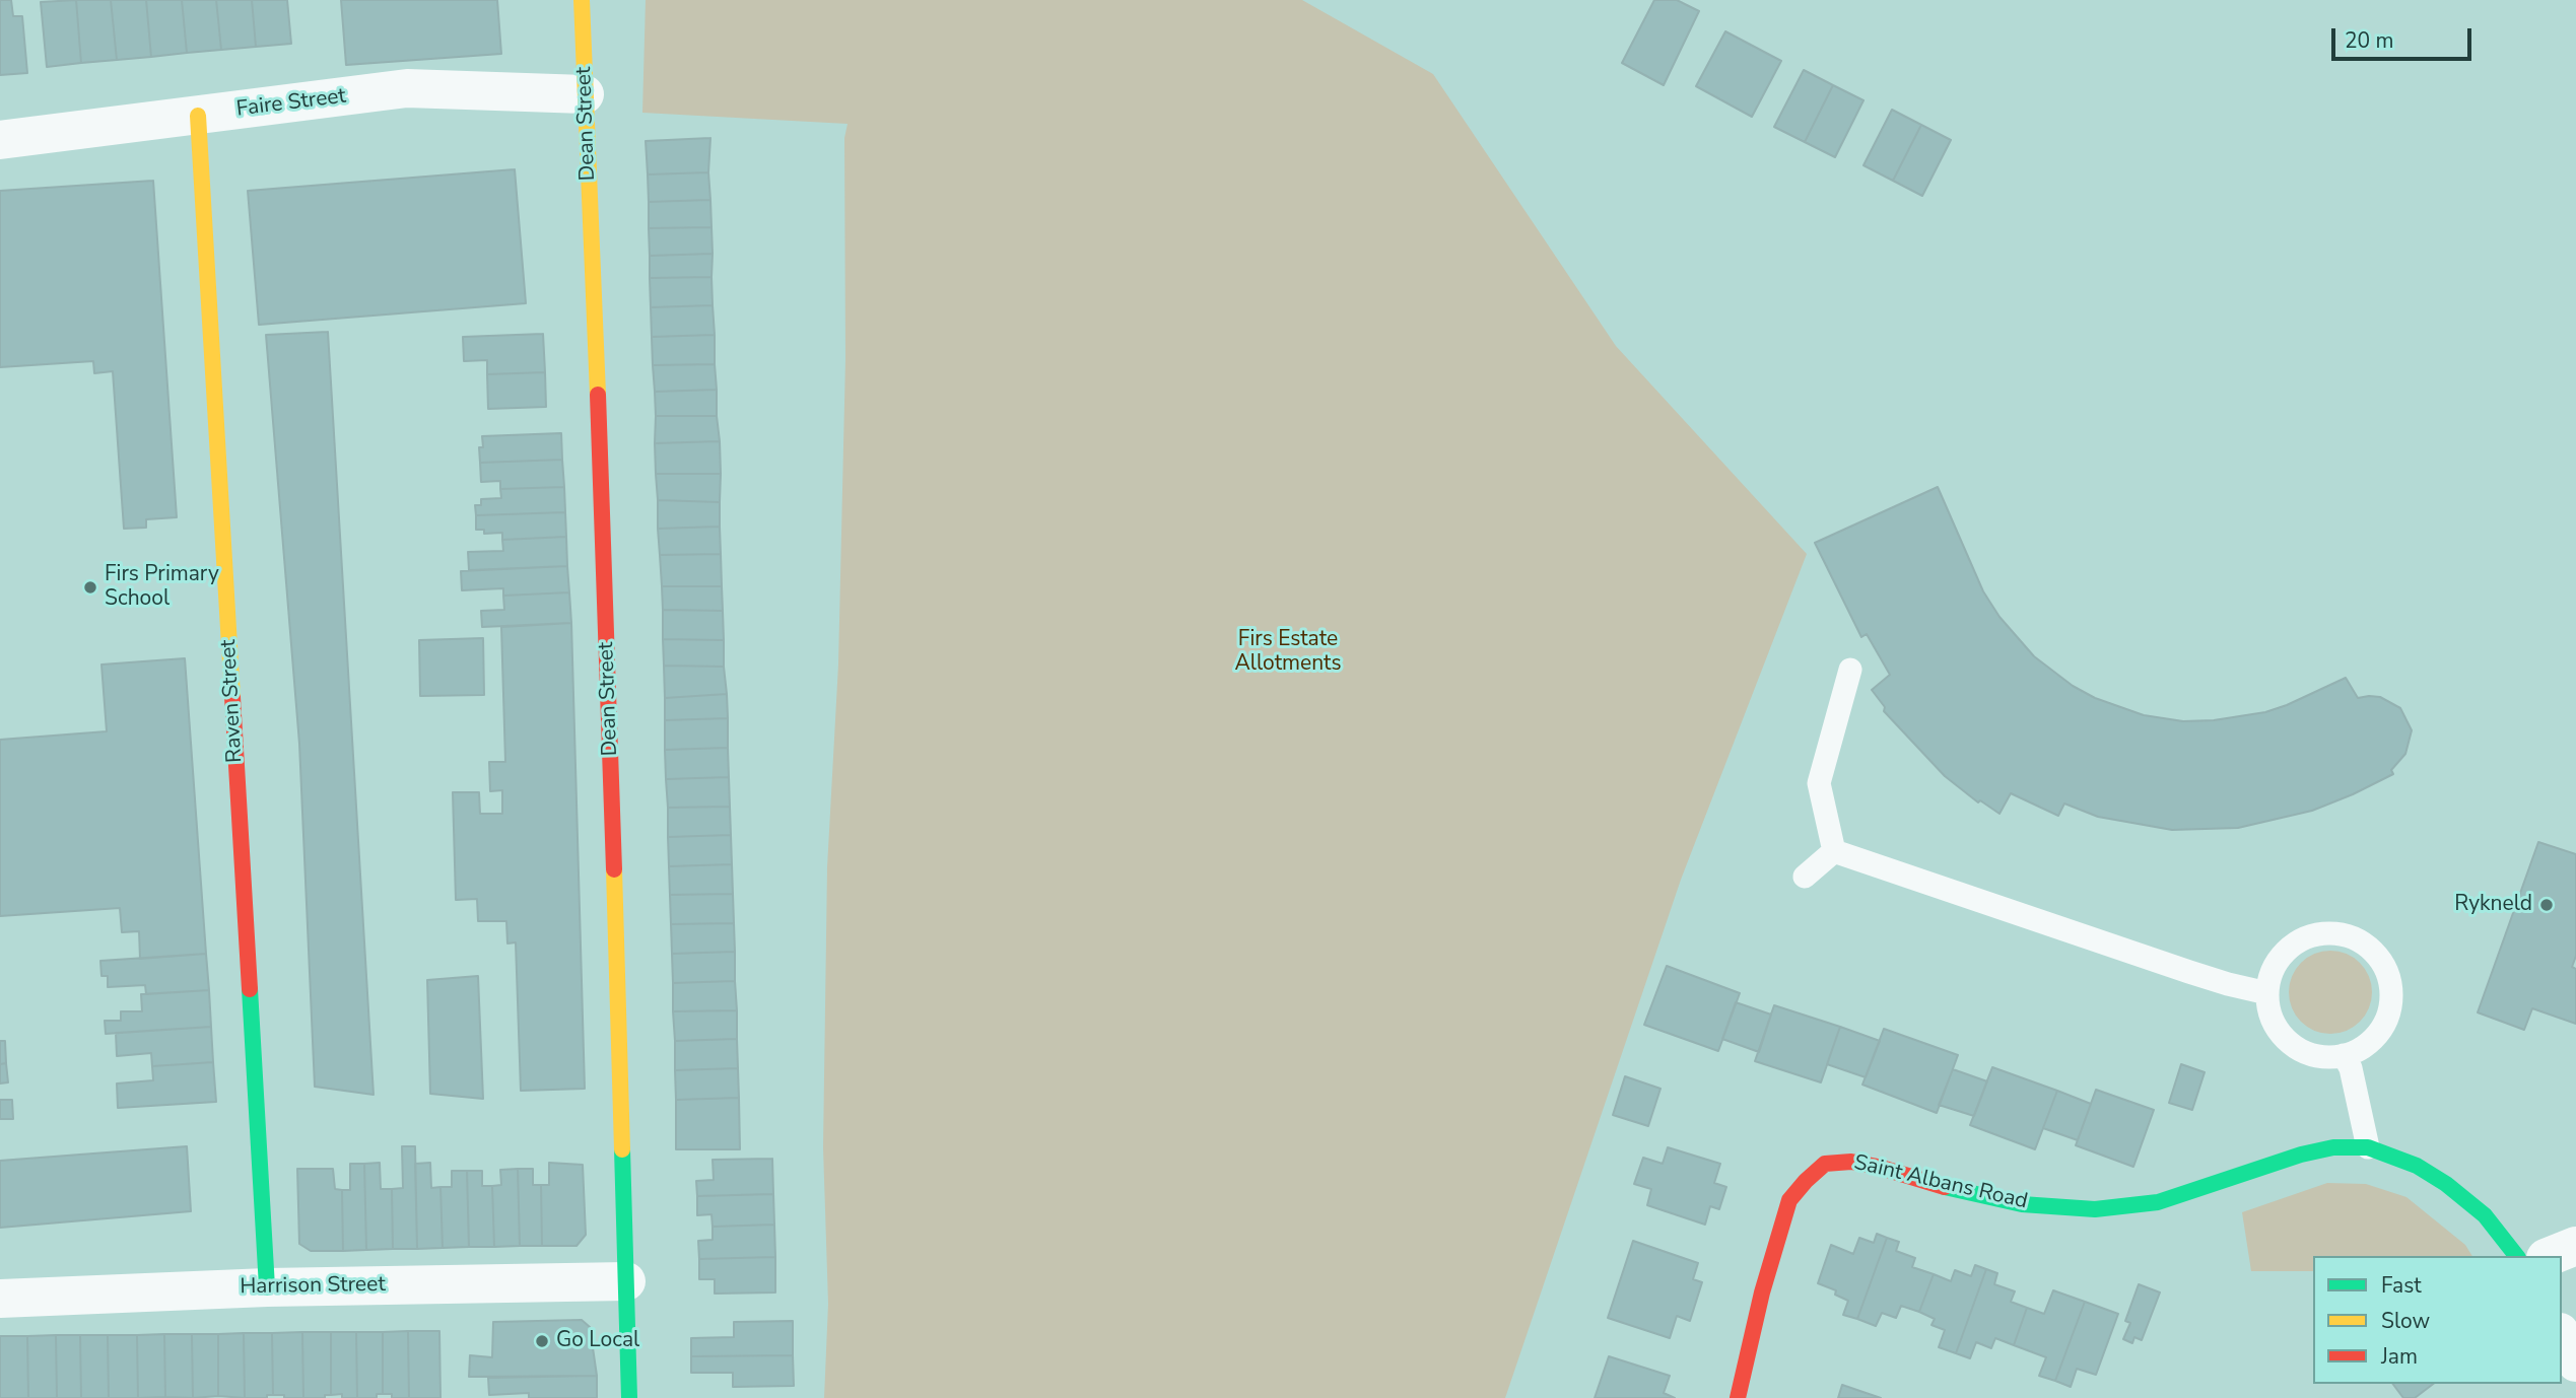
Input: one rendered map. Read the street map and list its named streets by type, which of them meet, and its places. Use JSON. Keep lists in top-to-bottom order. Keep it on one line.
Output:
{"streets":{"street":["Faire Street","Dean Street","Raven Street","Saint Albans Road","Harrison Street"]},"crossings":[["Faire Street","Dean Street"],["Faire Street","Raven Street"],["Dean Street","Harrison Street"],["Raven Street","Harrison Street"]],"parks":["Firs Estate Allotments"],"places":["Firs Primary School","Rykneld","Go Local"],"legend":["Fast","Slow","Jam"],"scale_bar":"20 m"}
